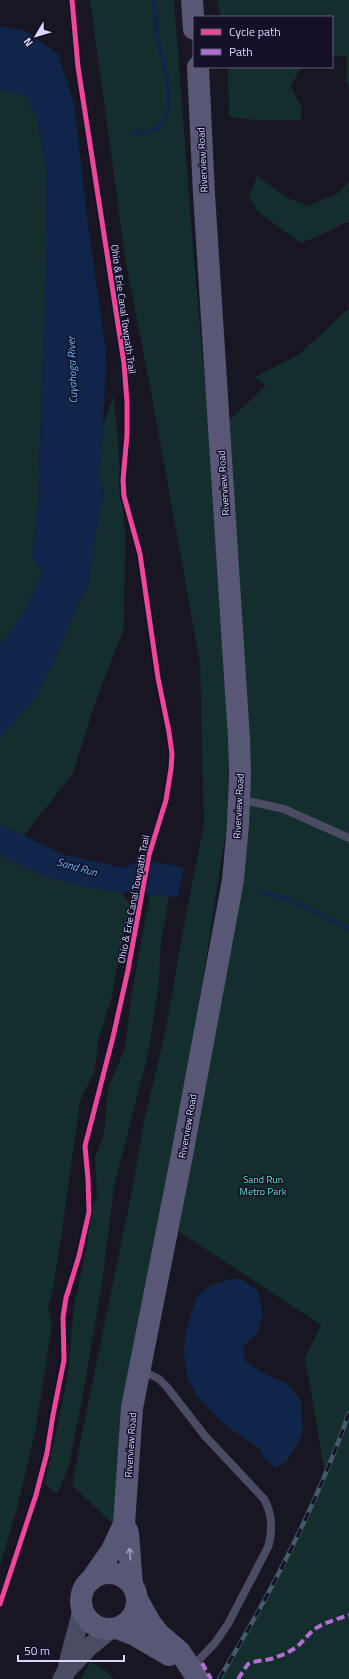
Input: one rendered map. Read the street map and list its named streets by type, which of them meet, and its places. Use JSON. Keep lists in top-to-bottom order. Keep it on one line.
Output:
{"streets":{"main road":["Riverview Road"],"cycle path":["Ohio & Erie Canal Towpath Trail"]},"water":["Cuyahoga River","Sand Run"],"parks":["Sand Run Metro Park"],"legend":["Cycle path","Path"],"scale_bar":"50 m","north":"bottom left"}
